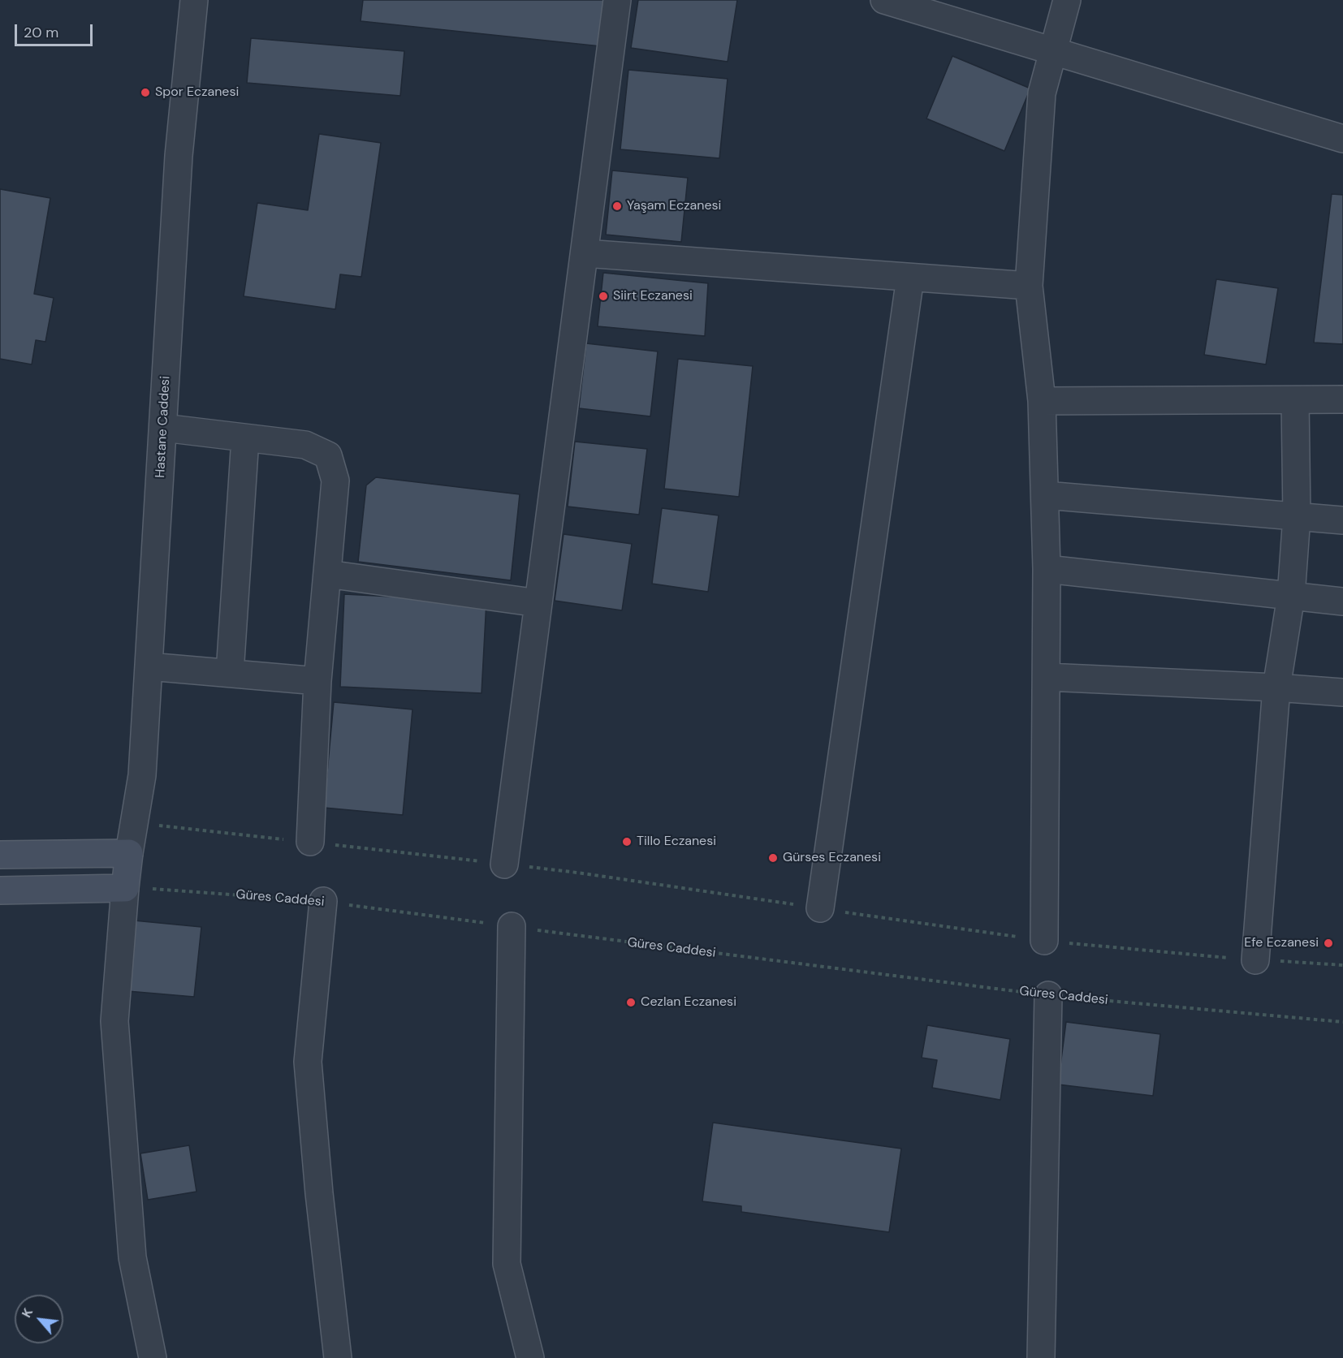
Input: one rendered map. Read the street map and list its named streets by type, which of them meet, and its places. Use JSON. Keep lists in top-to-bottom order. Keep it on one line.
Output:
{"streets":{"street":["Hastane Caddesi"],"path":["Güres Caddesi"]},"places":["Spor Eczanesi","Yaşam Eczanesi","Siirt Eczanesi","Tillo Eczanesi","Gürses Eczanesi","Efe Eczanesi","Cezlan Eczanesi"],"scale_bar":"20 m","north":"top left"}
